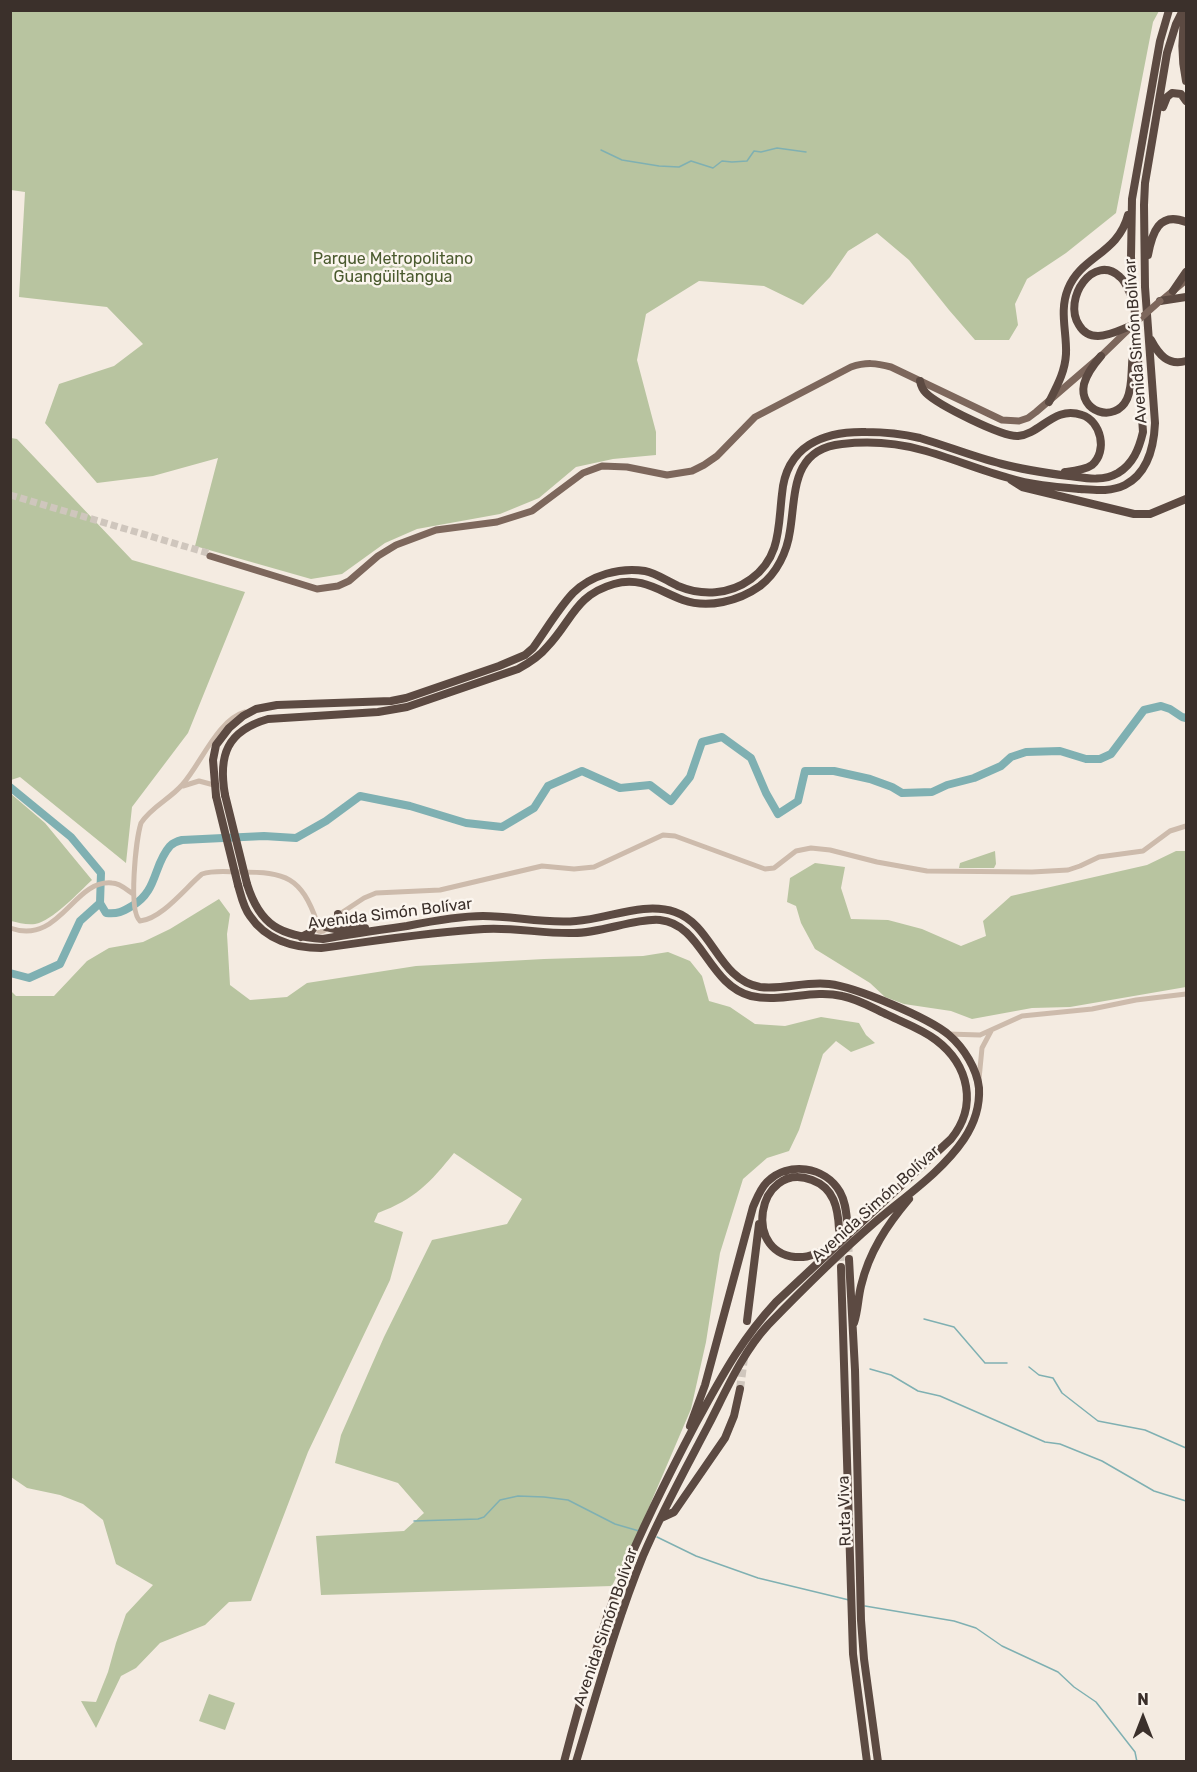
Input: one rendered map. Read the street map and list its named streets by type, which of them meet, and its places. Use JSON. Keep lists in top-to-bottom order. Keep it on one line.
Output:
{"streets":{"highway":["Avenida Simón Bolívar","Ruta Viva"]},"parks":["Parque Metropolitano Guangüiltangua"],"north":"top"}
